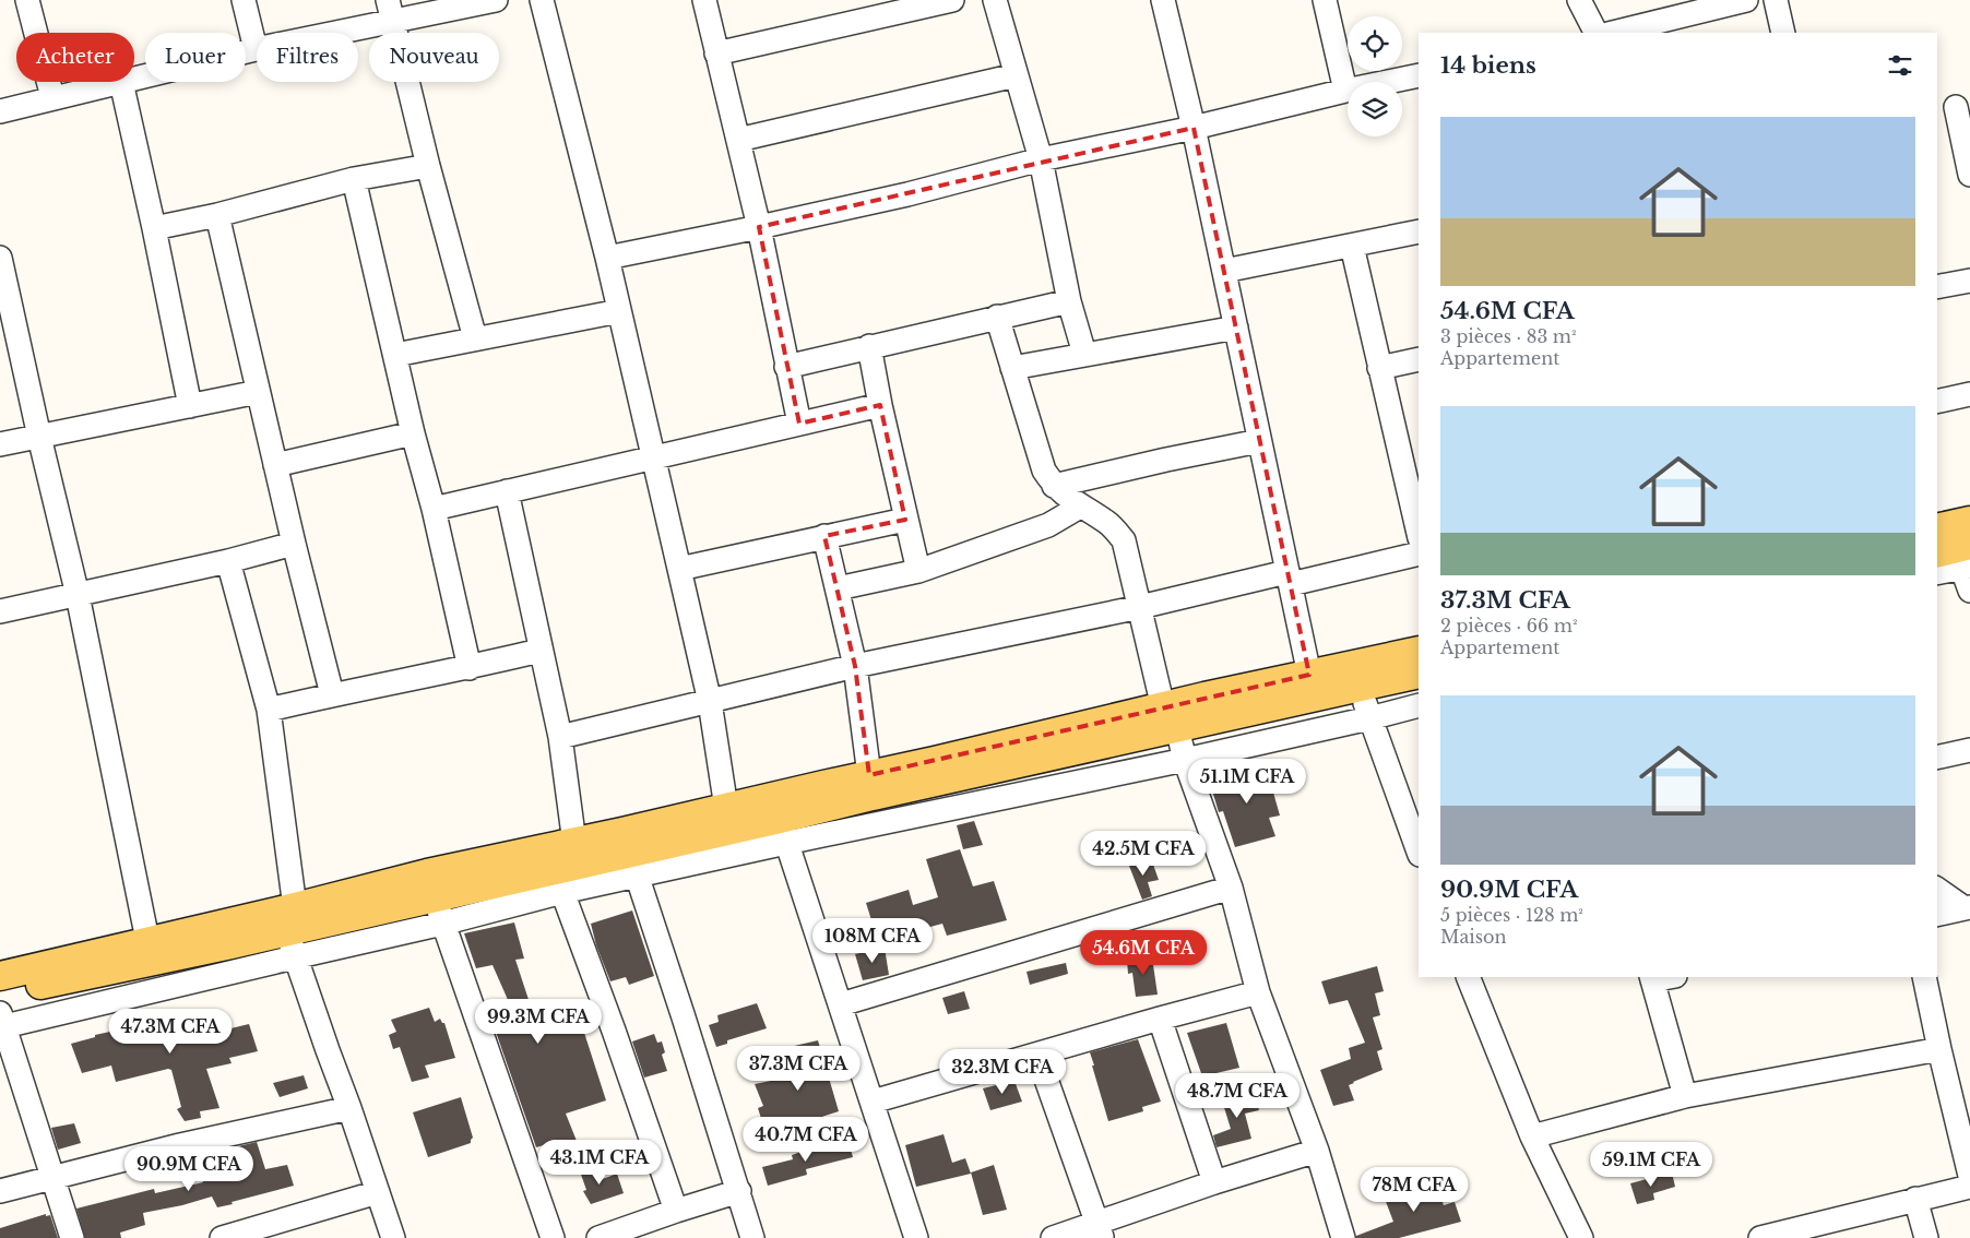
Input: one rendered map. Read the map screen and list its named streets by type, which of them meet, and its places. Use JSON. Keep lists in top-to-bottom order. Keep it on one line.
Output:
{"page":{"chip":["Acheter","Louer","Filtres","Nouveau"],"heading":"14 biens","list":[{"name":"54.6M CFA","note":"3 pièces · 83 m² · Appartement"},{"name":"37.3M CFA","note":"2 pièces · 66 m² · Appartement"},{"name":"90.9M CFA","note":"5 pièces · 128 m² · Maison"}],"price":["51.1M CFA","42.5M CFA","108M CFA","54.6M CFA","99.3M CFA","47.3M CFA","37.3M CFA","32.3M CFA","48.7M CFA","40.7M CFA","43.1M CFA","59.1M CFA","90.9M CFA","78M CFA"]}}
